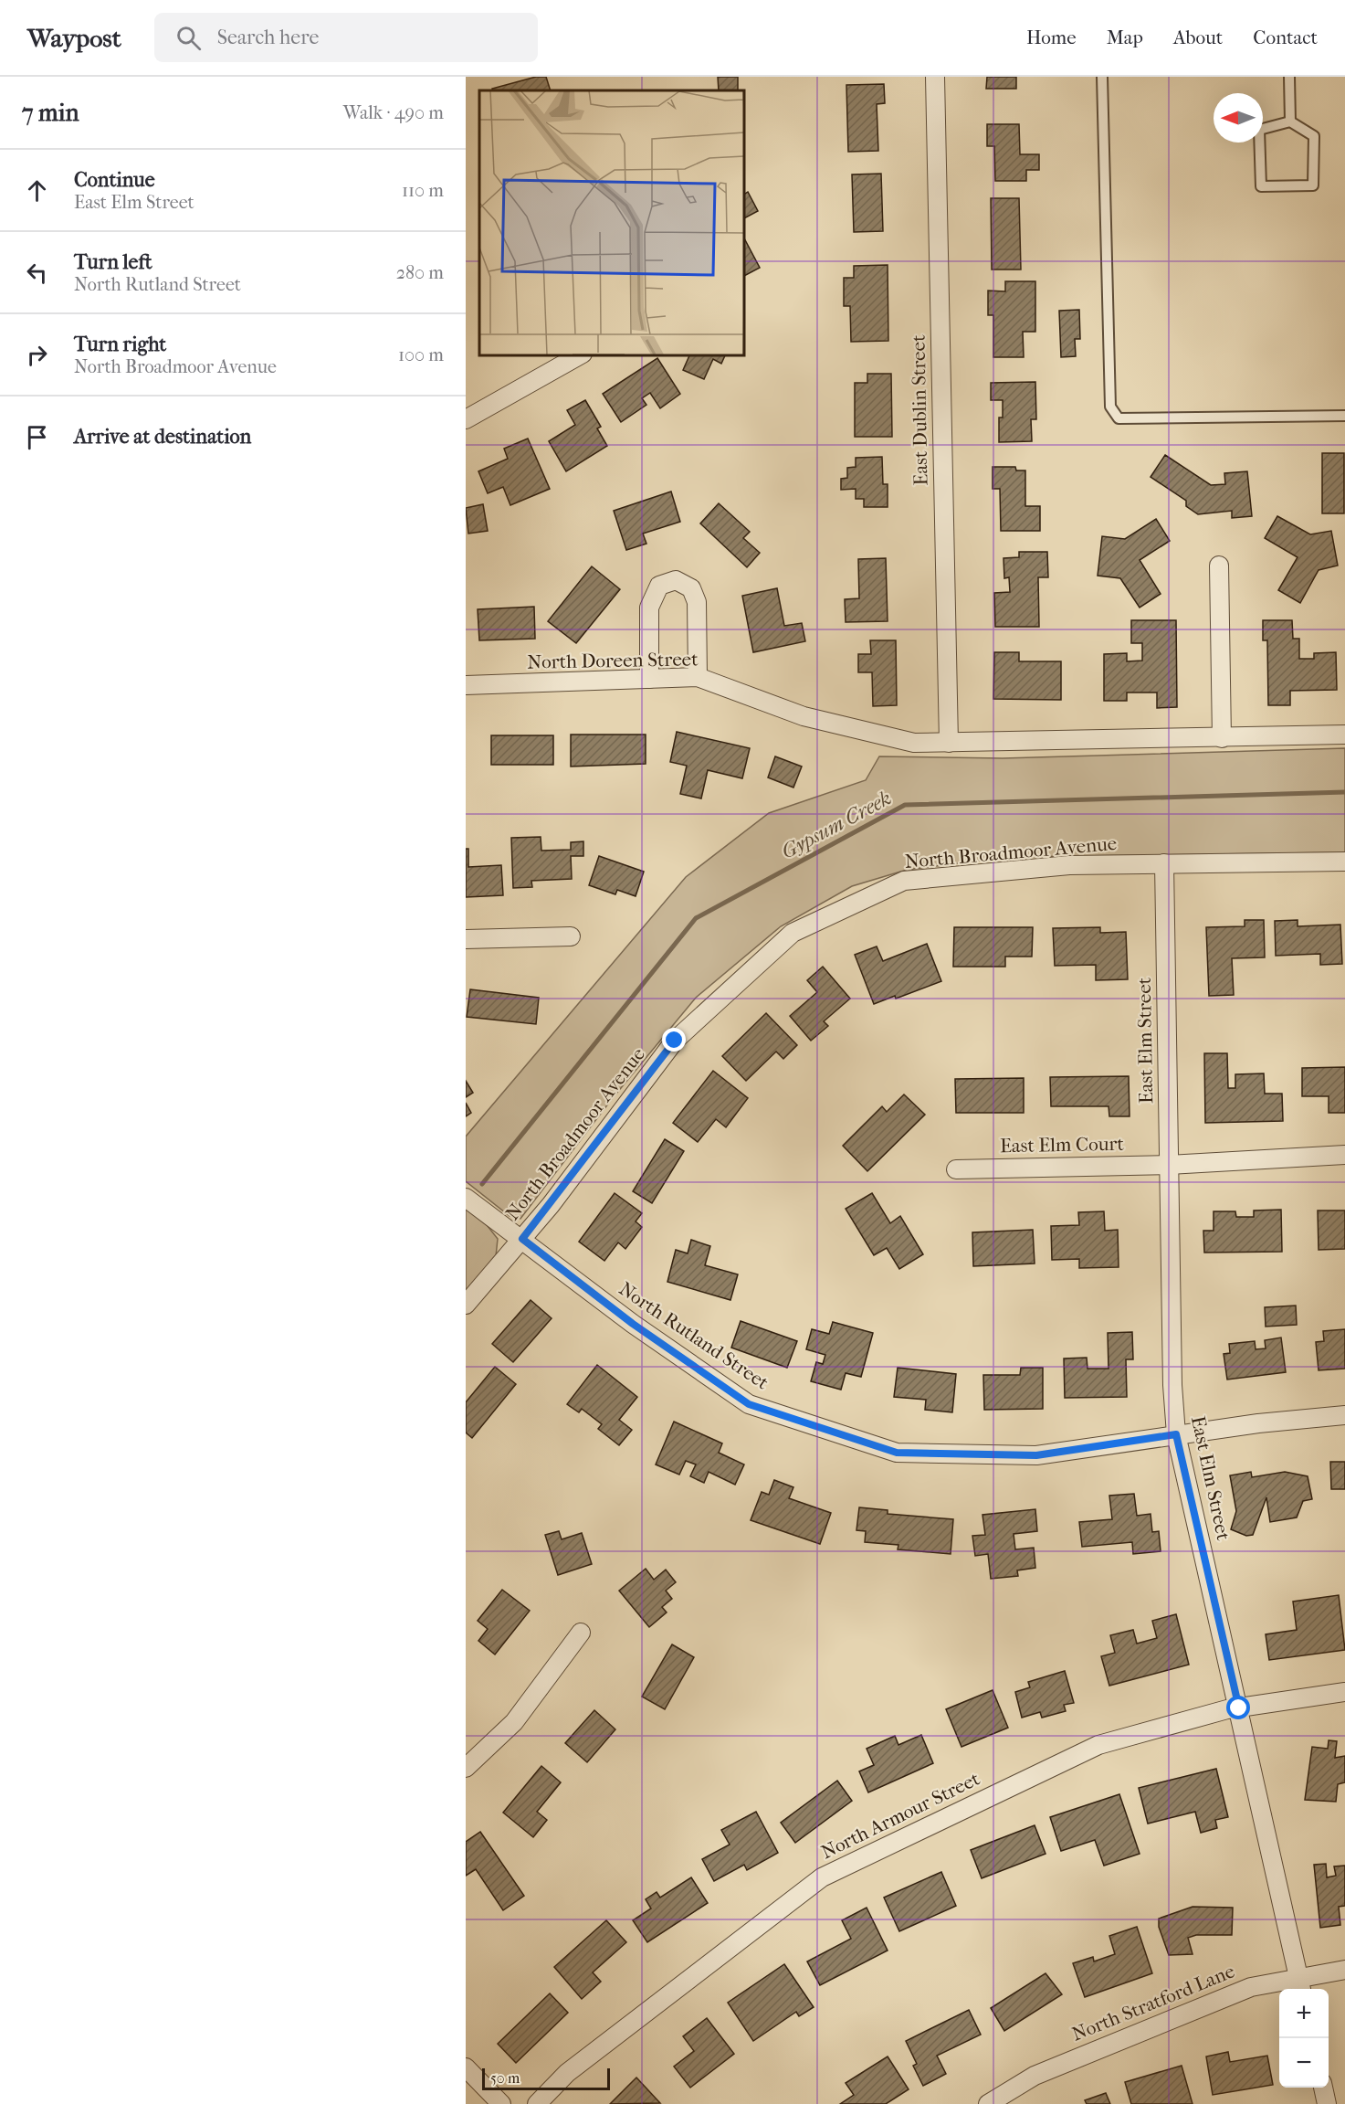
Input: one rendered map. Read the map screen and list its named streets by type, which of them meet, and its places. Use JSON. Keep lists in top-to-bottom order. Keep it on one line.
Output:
{"streets":{"street":["East Dublin Street","North Doreen Street","North Broadmoor Avenue","East Elm Street","East Elm Court","North Rutland Street","North Armour Street","North Stratford Lane"]},"crossings":[["East Dublin Street","North Doreen Street"],["North Broadmoor Avenue","East Elm Street"],["North Broadmoor Avenue","North Rutland Street"],["East Elm Street","East Elm Court"],["East Elm Street","North Rutland Street"],["East Elm Street","North Armour Street"],["East Elm Street","North Stratford Lane"]],"water":["Gypsum Creek"],"scale_bar":"50 m","north":"left","page":{"header":"Waypost","search":"Search here","nav":["Home","Map","About","Contact"],"heading":["7 min","Walk · 490 m"],"list":[["Continue","East Elm Street","110 m"],["Turn left","North Rutland Street","280 m"],["Turn right","North Broadmoor Avenue","100 m"],"Arrive at destination"],"map_buttons":["+","−"],"scale":"50 m"}}
